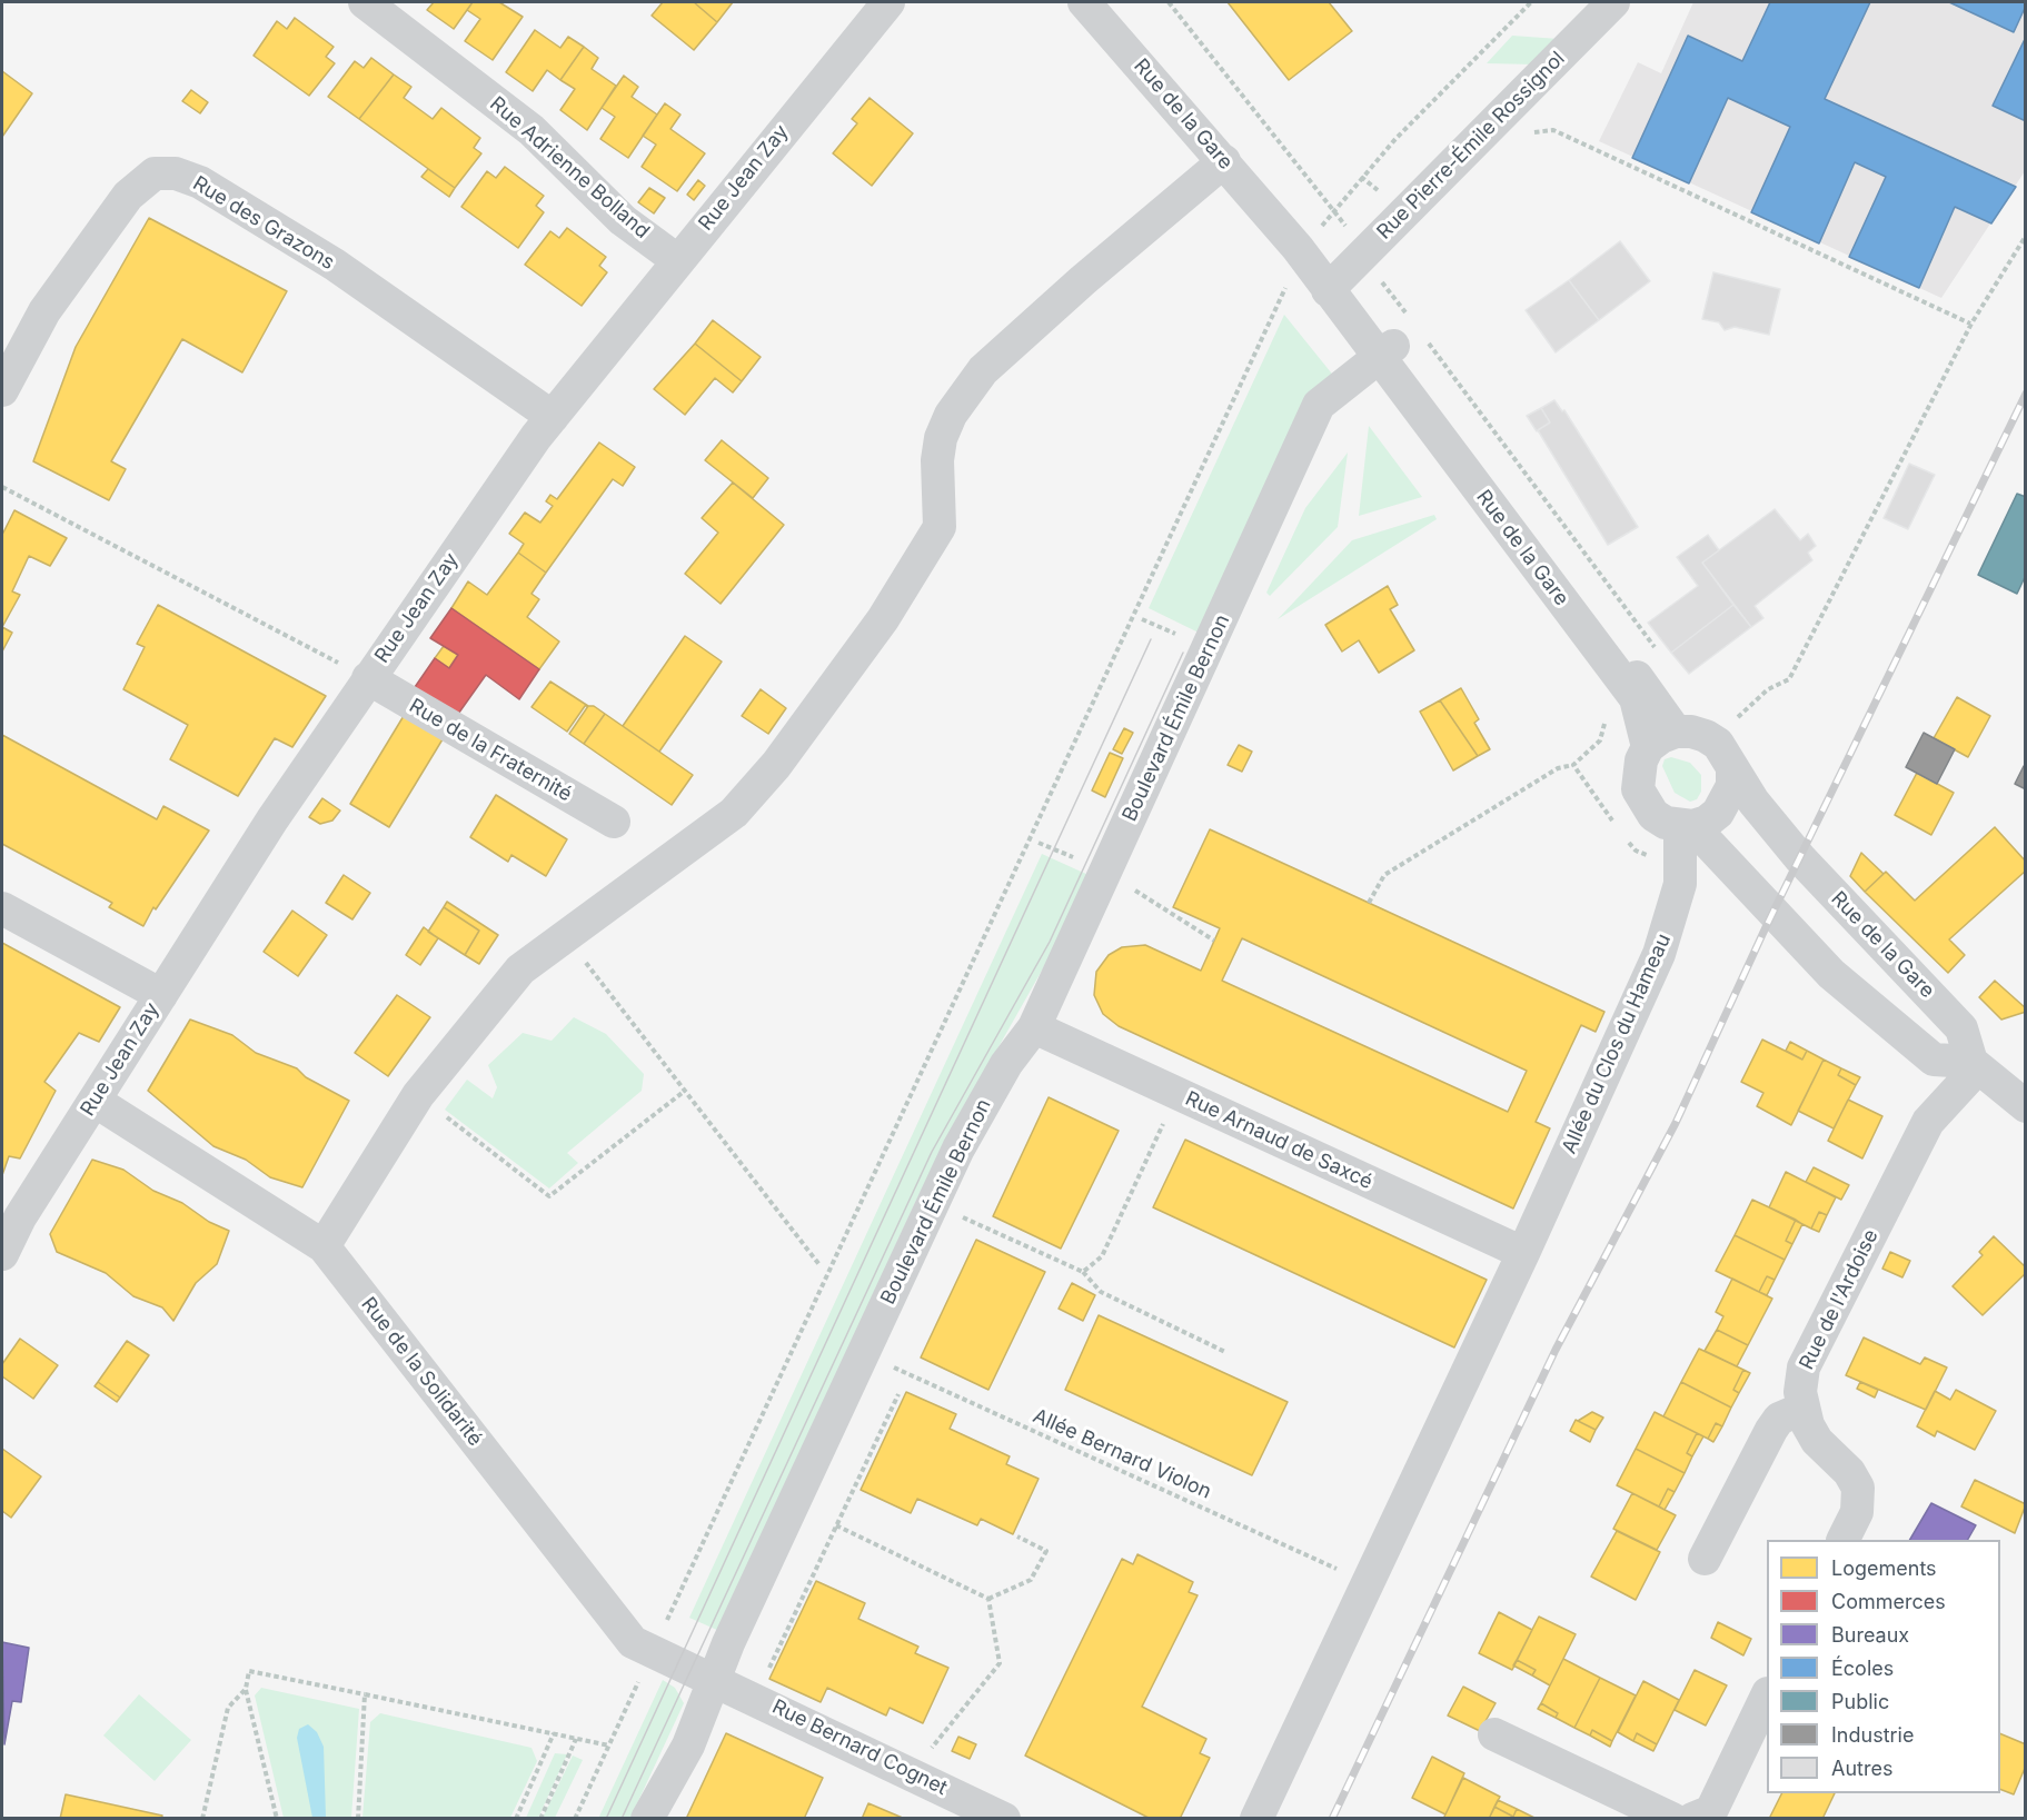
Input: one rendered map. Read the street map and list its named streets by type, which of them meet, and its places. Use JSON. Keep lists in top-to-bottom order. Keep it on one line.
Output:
{"streets":{"street":["Rue de la Gare","Rue Pierre-Émile Rossignol","Rue Adrienne Bolland","Rue Jean Zay","Rue des Grazons","Boulevard Émile Bernon","Rue de la Fraternité","Allée du Clos du Hameau","Rue Arnaud de Saxcé","Rue de l'Ardoise","Rue de la Solidarité","Rue Bernard Cognet"],"path":["Allée Bernard Violon"]},"crossings":[["Rue de la Gare","Rue Pierre-Émile Rossignol"],["Rue de la Gare","Boulevard Émile Bernon"],["Rue de la Gare","Allée du Clos du Hameau"],["Rue de la Gare","Rue de l'Ardoise"],["Rue Adrienne Bolland","Rue Jean Zay"],["Rue Jean Zay","Rue des Grazons"],["Rue Jean Zay","Rue de la Fraternité"],["Rue Jean Zay","Rue de la Solidarité"],["Boulevard Émile Bernon","Rue Arnaud de Saxcé"],["Boulevard Émile Bernon","Rue de la Solidarité"],["Boulevard Émile Bernon","Allée Bernard Violon"],["Boulevard Émile Bernon","Rue Bernard Cognet"],["Allée du Clos du Hameau","Rue Arnaud de Saxcé"],["Allée du Clos du Hameau","Allée Bernard Violon"],["Rue de la Solidarité","Rue Bernard Cognet"]],"legend":["Logements","Commerces","Bureaux","Écoles","Public","Industrie","Autres"]}
